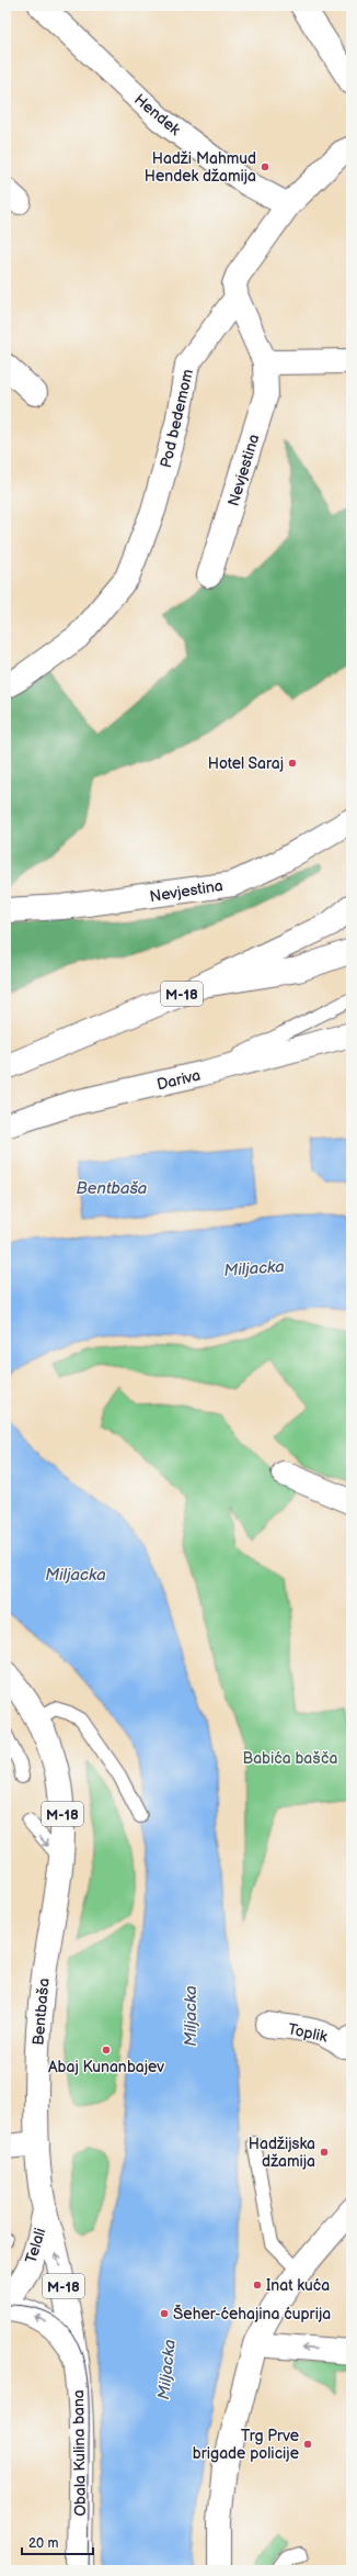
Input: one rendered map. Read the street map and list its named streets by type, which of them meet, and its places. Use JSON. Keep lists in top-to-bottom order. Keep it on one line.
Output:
{"streets":{"street":["Hendek","Pod bedemom","Nevjestina","M-18","Dariva","Bentbaša","Toplik","Telali","Obala Kulina bana"]},"crossings":[["Pod bedemom","Nevjestina"],["M-18","Bentbaša"],["M-18","Obala Kulina bana"],["Bentbaša","Telali"],["Bentbaša","Obala Kulina bana"]],"water":["Bentbaša","Miljacka"],"parks":["Babića bašča"],"places":["Hadži Mahmud Hendek džamija","Hotel Saraj","Abaj Kunanbajev","Hadžijska džamija","Inat kuća","Šeher-ćehajina ćuprija","Trg Prve brigade policije"],"scale_bar":"20 m"}
